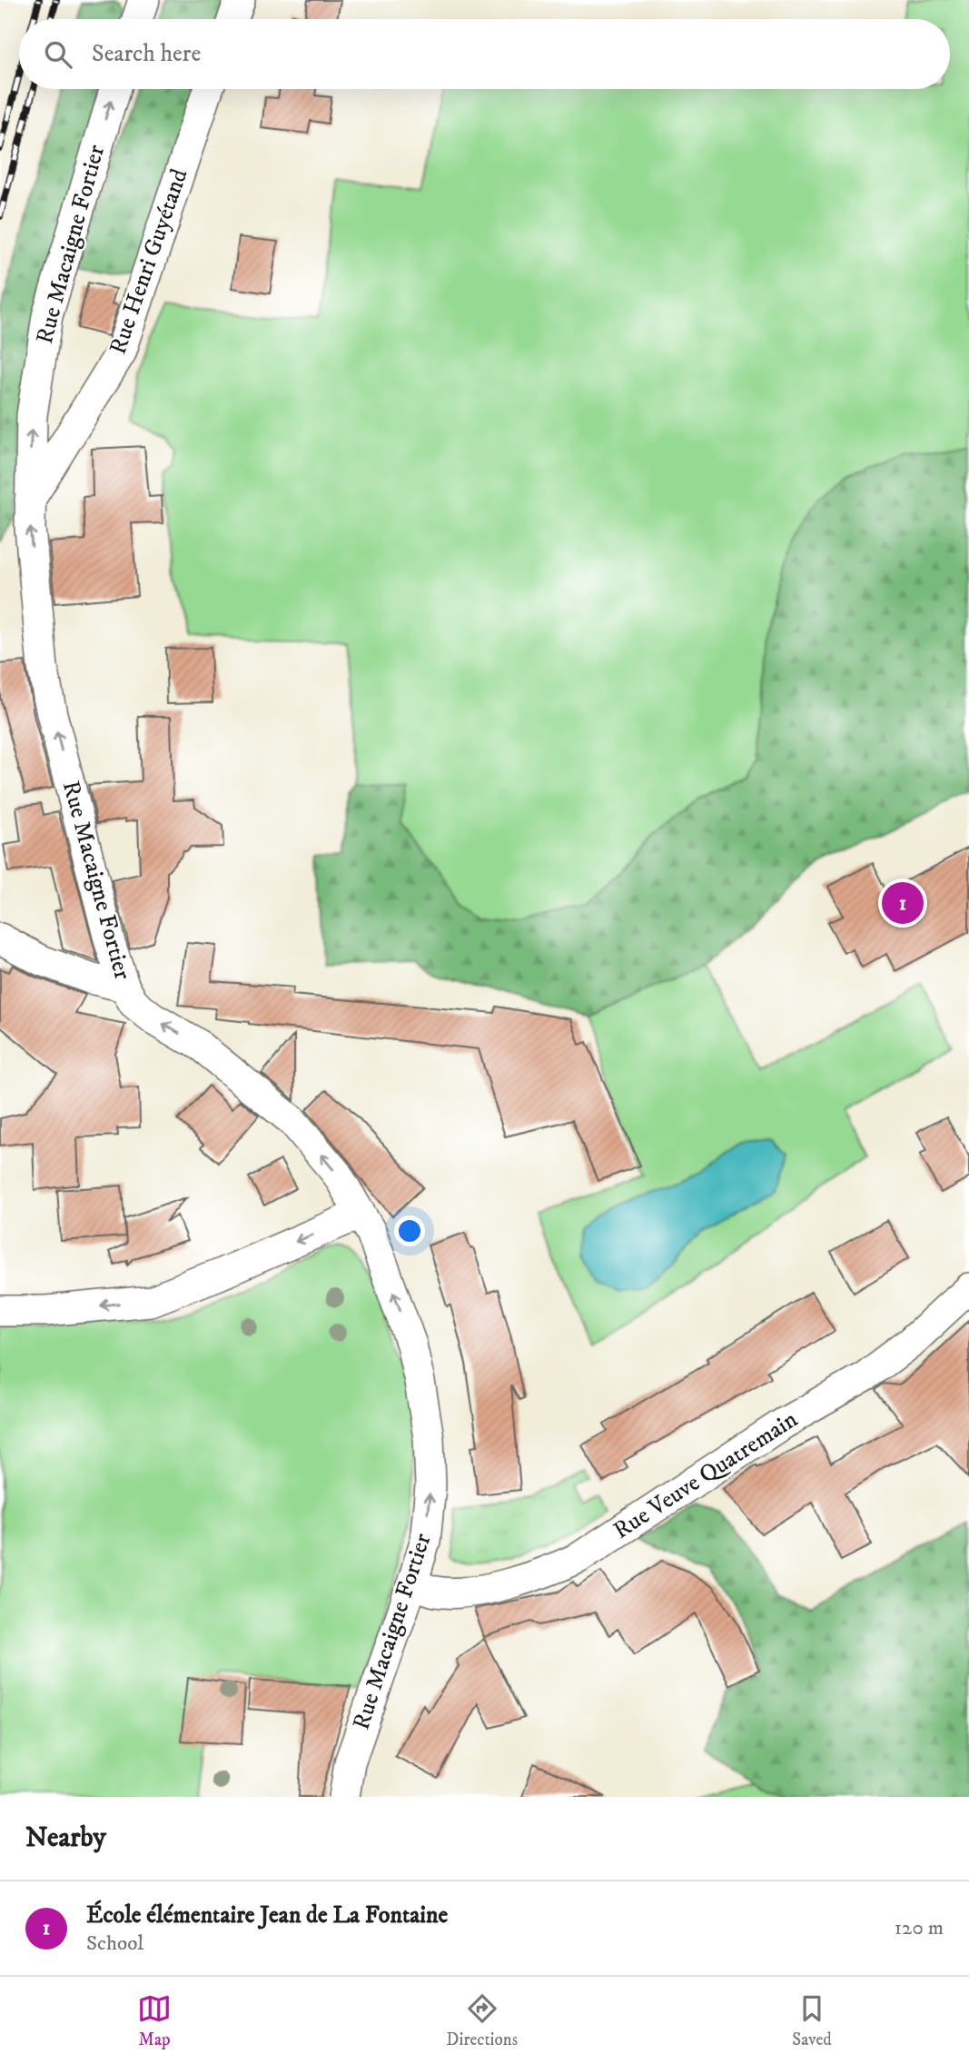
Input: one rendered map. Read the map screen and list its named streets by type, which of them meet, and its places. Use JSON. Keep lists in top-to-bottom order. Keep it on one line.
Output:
{"streets":{"street":["Rue Macaigne Fortier","Rue Henri Guyétand","Rue Veuve Quatremain"]},"crossings":[["Rue Macaigne Fortier","Rue Henri Guyétand"],["Rue Macaigne Fortier","Rue Veuve Quatremain"]],"one_way":["Rue Macaigne Fortier"],"page":{"search":"Search here","pins":"1","heading":"Nearby","list":[{"mark":"1","name":"École élémentaire Jean de La Fontaine","note":"School","value":"120 m"}],"nav":["Map","Directions","Saved"]}}
